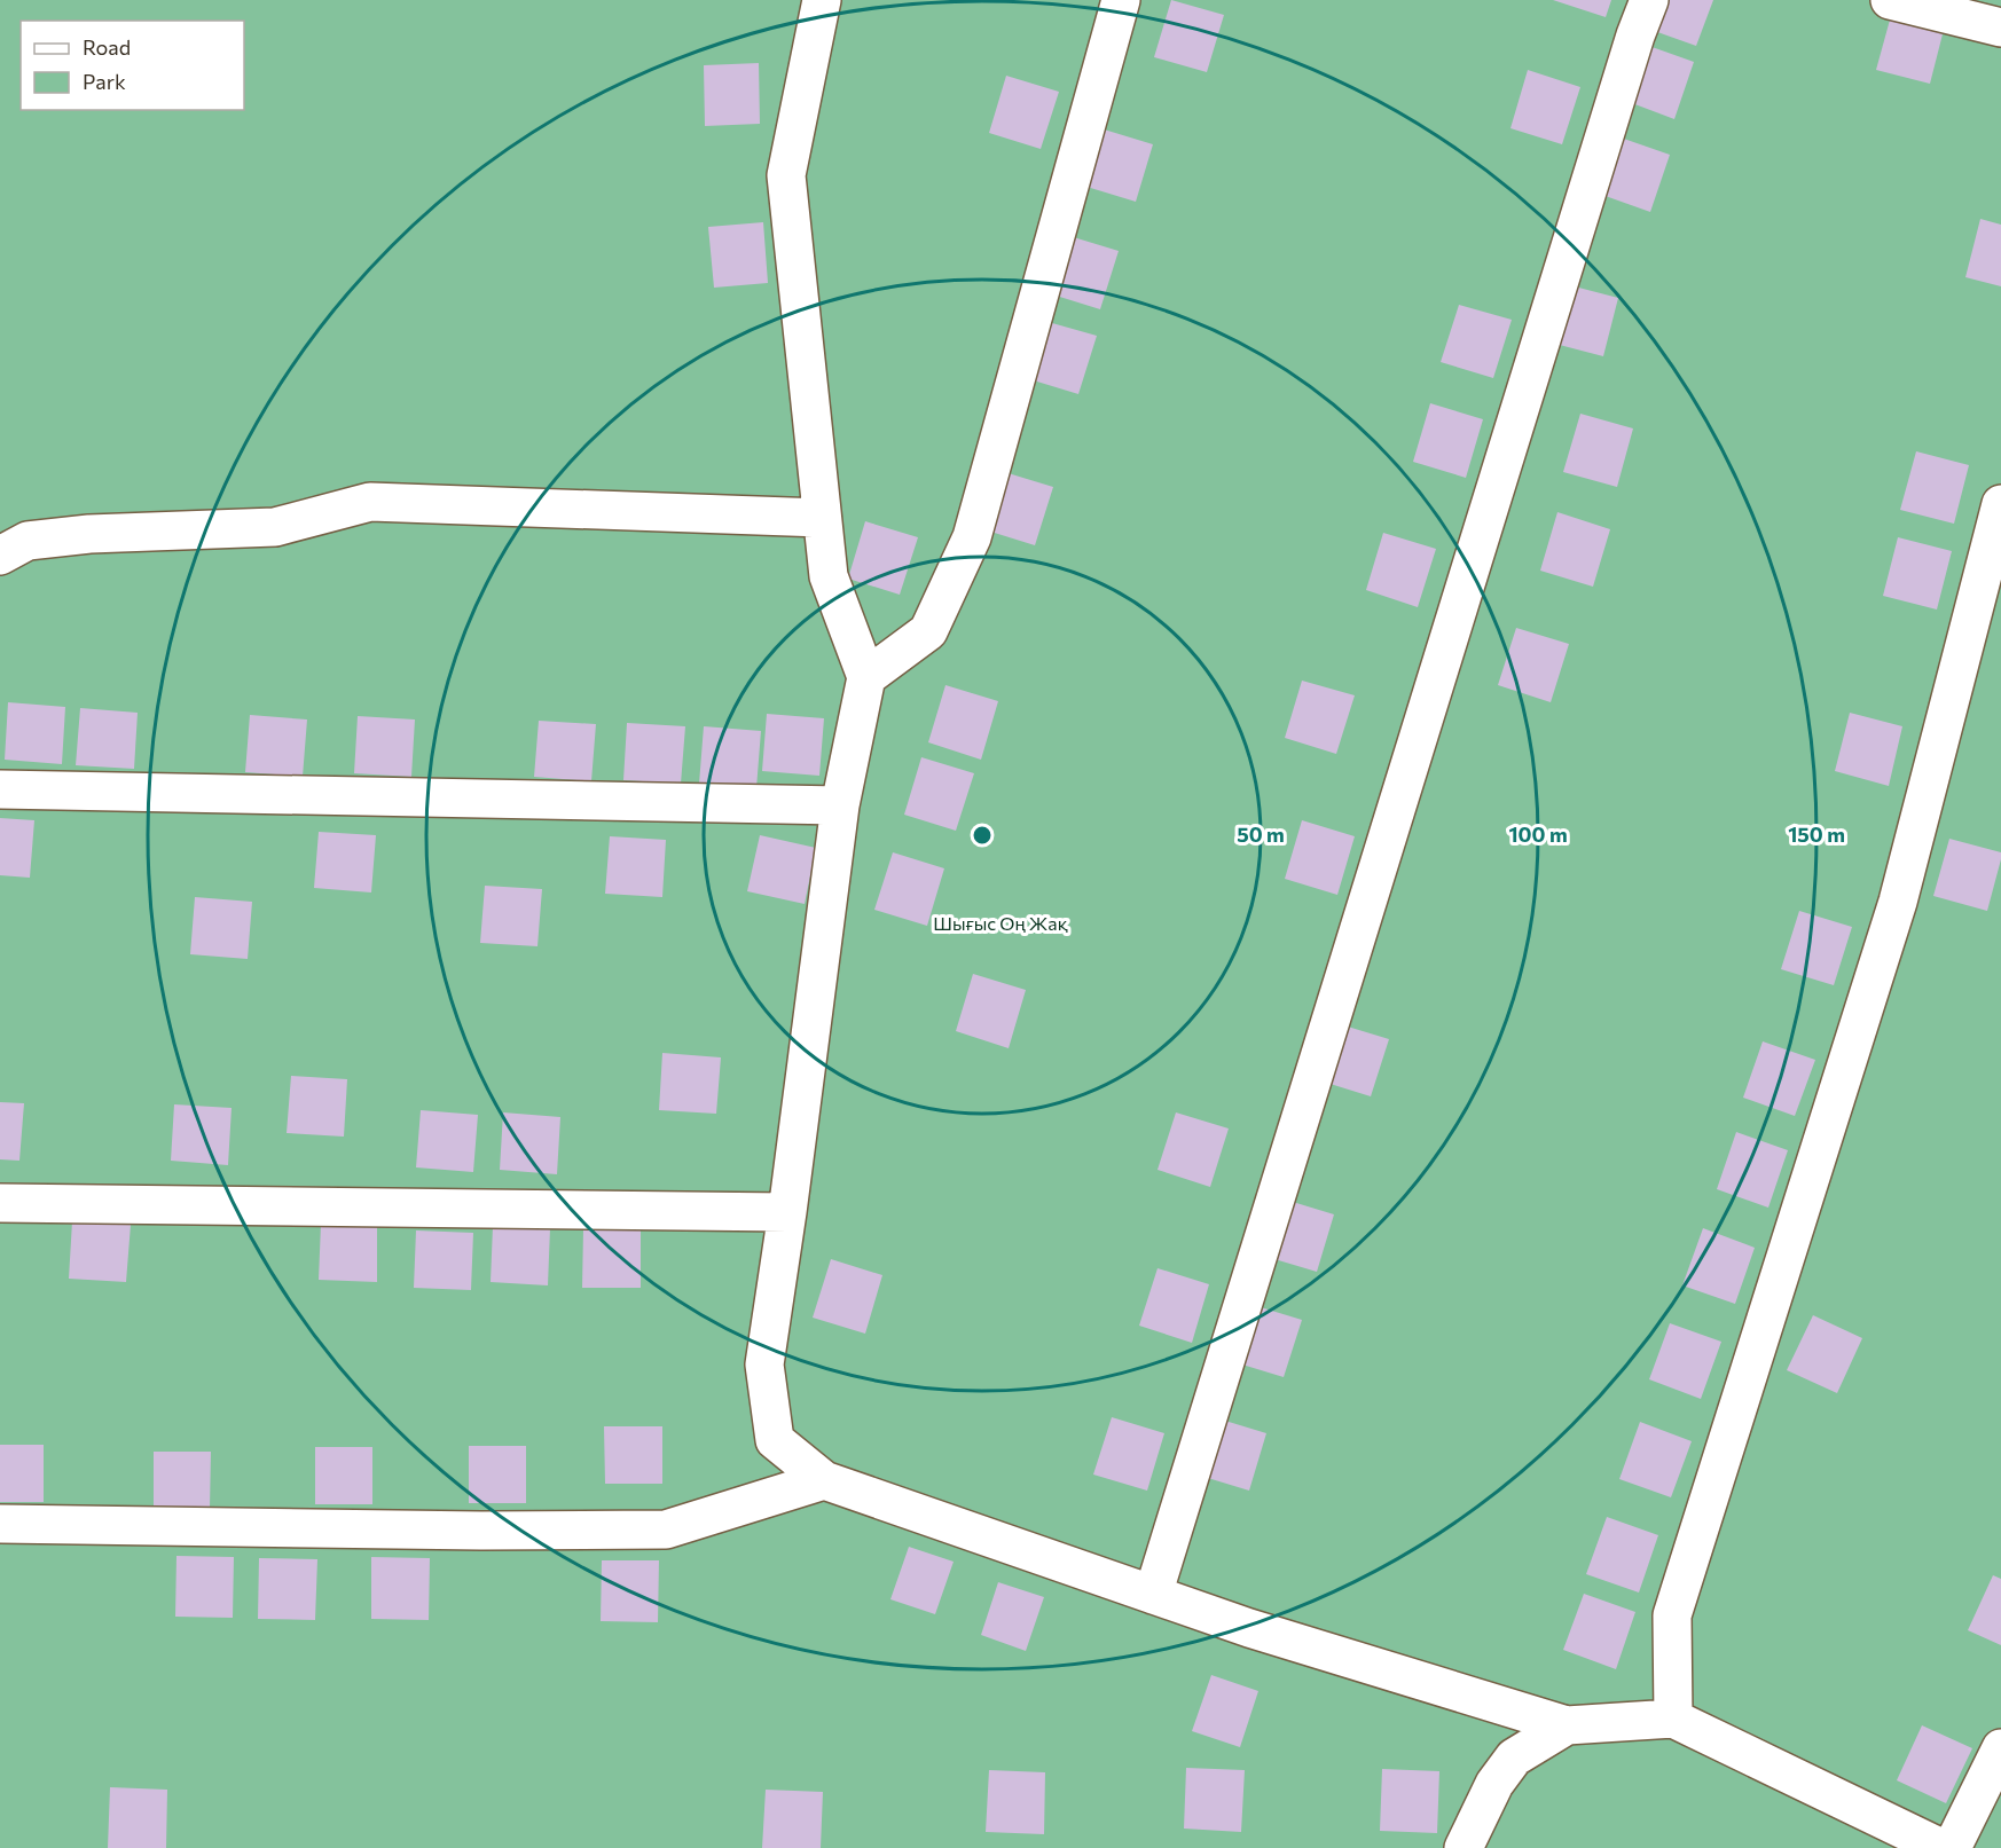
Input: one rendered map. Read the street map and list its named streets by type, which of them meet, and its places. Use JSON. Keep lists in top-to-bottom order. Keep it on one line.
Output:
{"parks":["Шығыс Оң Жақ"],"legend":["Road","Park"],"rings":["50 m","100 m","150 m"]}
